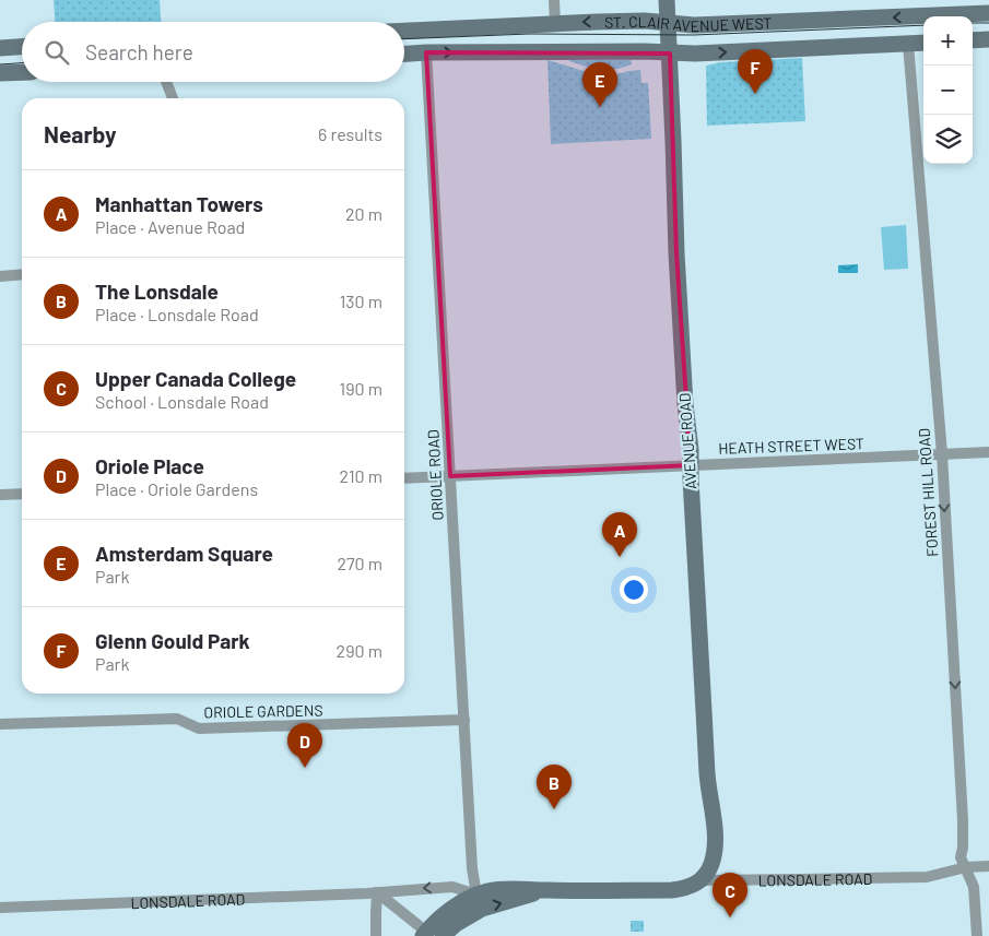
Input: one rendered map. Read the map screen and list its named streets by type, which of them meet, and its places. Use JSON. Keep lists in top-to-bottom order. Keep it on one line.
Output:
{"streets":{"main road":["ST. CLAIR AVENUE WEST","AVENUE ROAD","LONSDALE ROAD"],"street":["HEATH STREET WEST","ORIOLE ROAD","FOREST HILL ROAD","ORIOLE GARDENS"]},"crossings":[["ST. CLAIR AVENUE WEST","AVENUE ROAD"],["ST. CLAIR AVENUE WEST","ORIOLE ROAD"],["ST. CLAIR AVENUE WEST","FOREST HILL ROAD"],["AVENUE ROAD","HEATH STREET WEST"],["AVENUE ROAD","LONSDALE ROAD"],["HEATH STREET WEST","ORIOLE ROAD"],["HEATH STREET WEST","FOREST HILL ROAD"],["ORIOLE ROAD","ORIOLE GARDENS"],["ORIOLE ROAD","LONSDALE ROAD"],["FOREST HILL ROAD","LONSDALE ROAD"]],"one_way":["FOREST HILL ROAD"],"page":{"map_buttons":["+","−"],"search":"Search here","pins":["F","E","A","D","B","C"],"heading":["Nearby","6 results"],"list":[{"mark":"A","name":"Manhattan Towers","note":"Place · Avenue Road","value":"20 m"},{"mark":"B","name":"The Lonsdale","note":"Place · Lonsdale Road","value":"130 m"},{"mark":"C","name":"Upper Canada College","note":"School · Lonsdale Road","value":"190 m"},{"mark":"D","name":"Oriole Place","note":"Place · Oriole Gardens","value":"210 m"},{"mark":"E","name":"Amsterdam Square","note":"Park","value":"270 m"},{"mark":"F","name":"Glenn Gould Park","note":"Park","value":"290 m"}]}}
